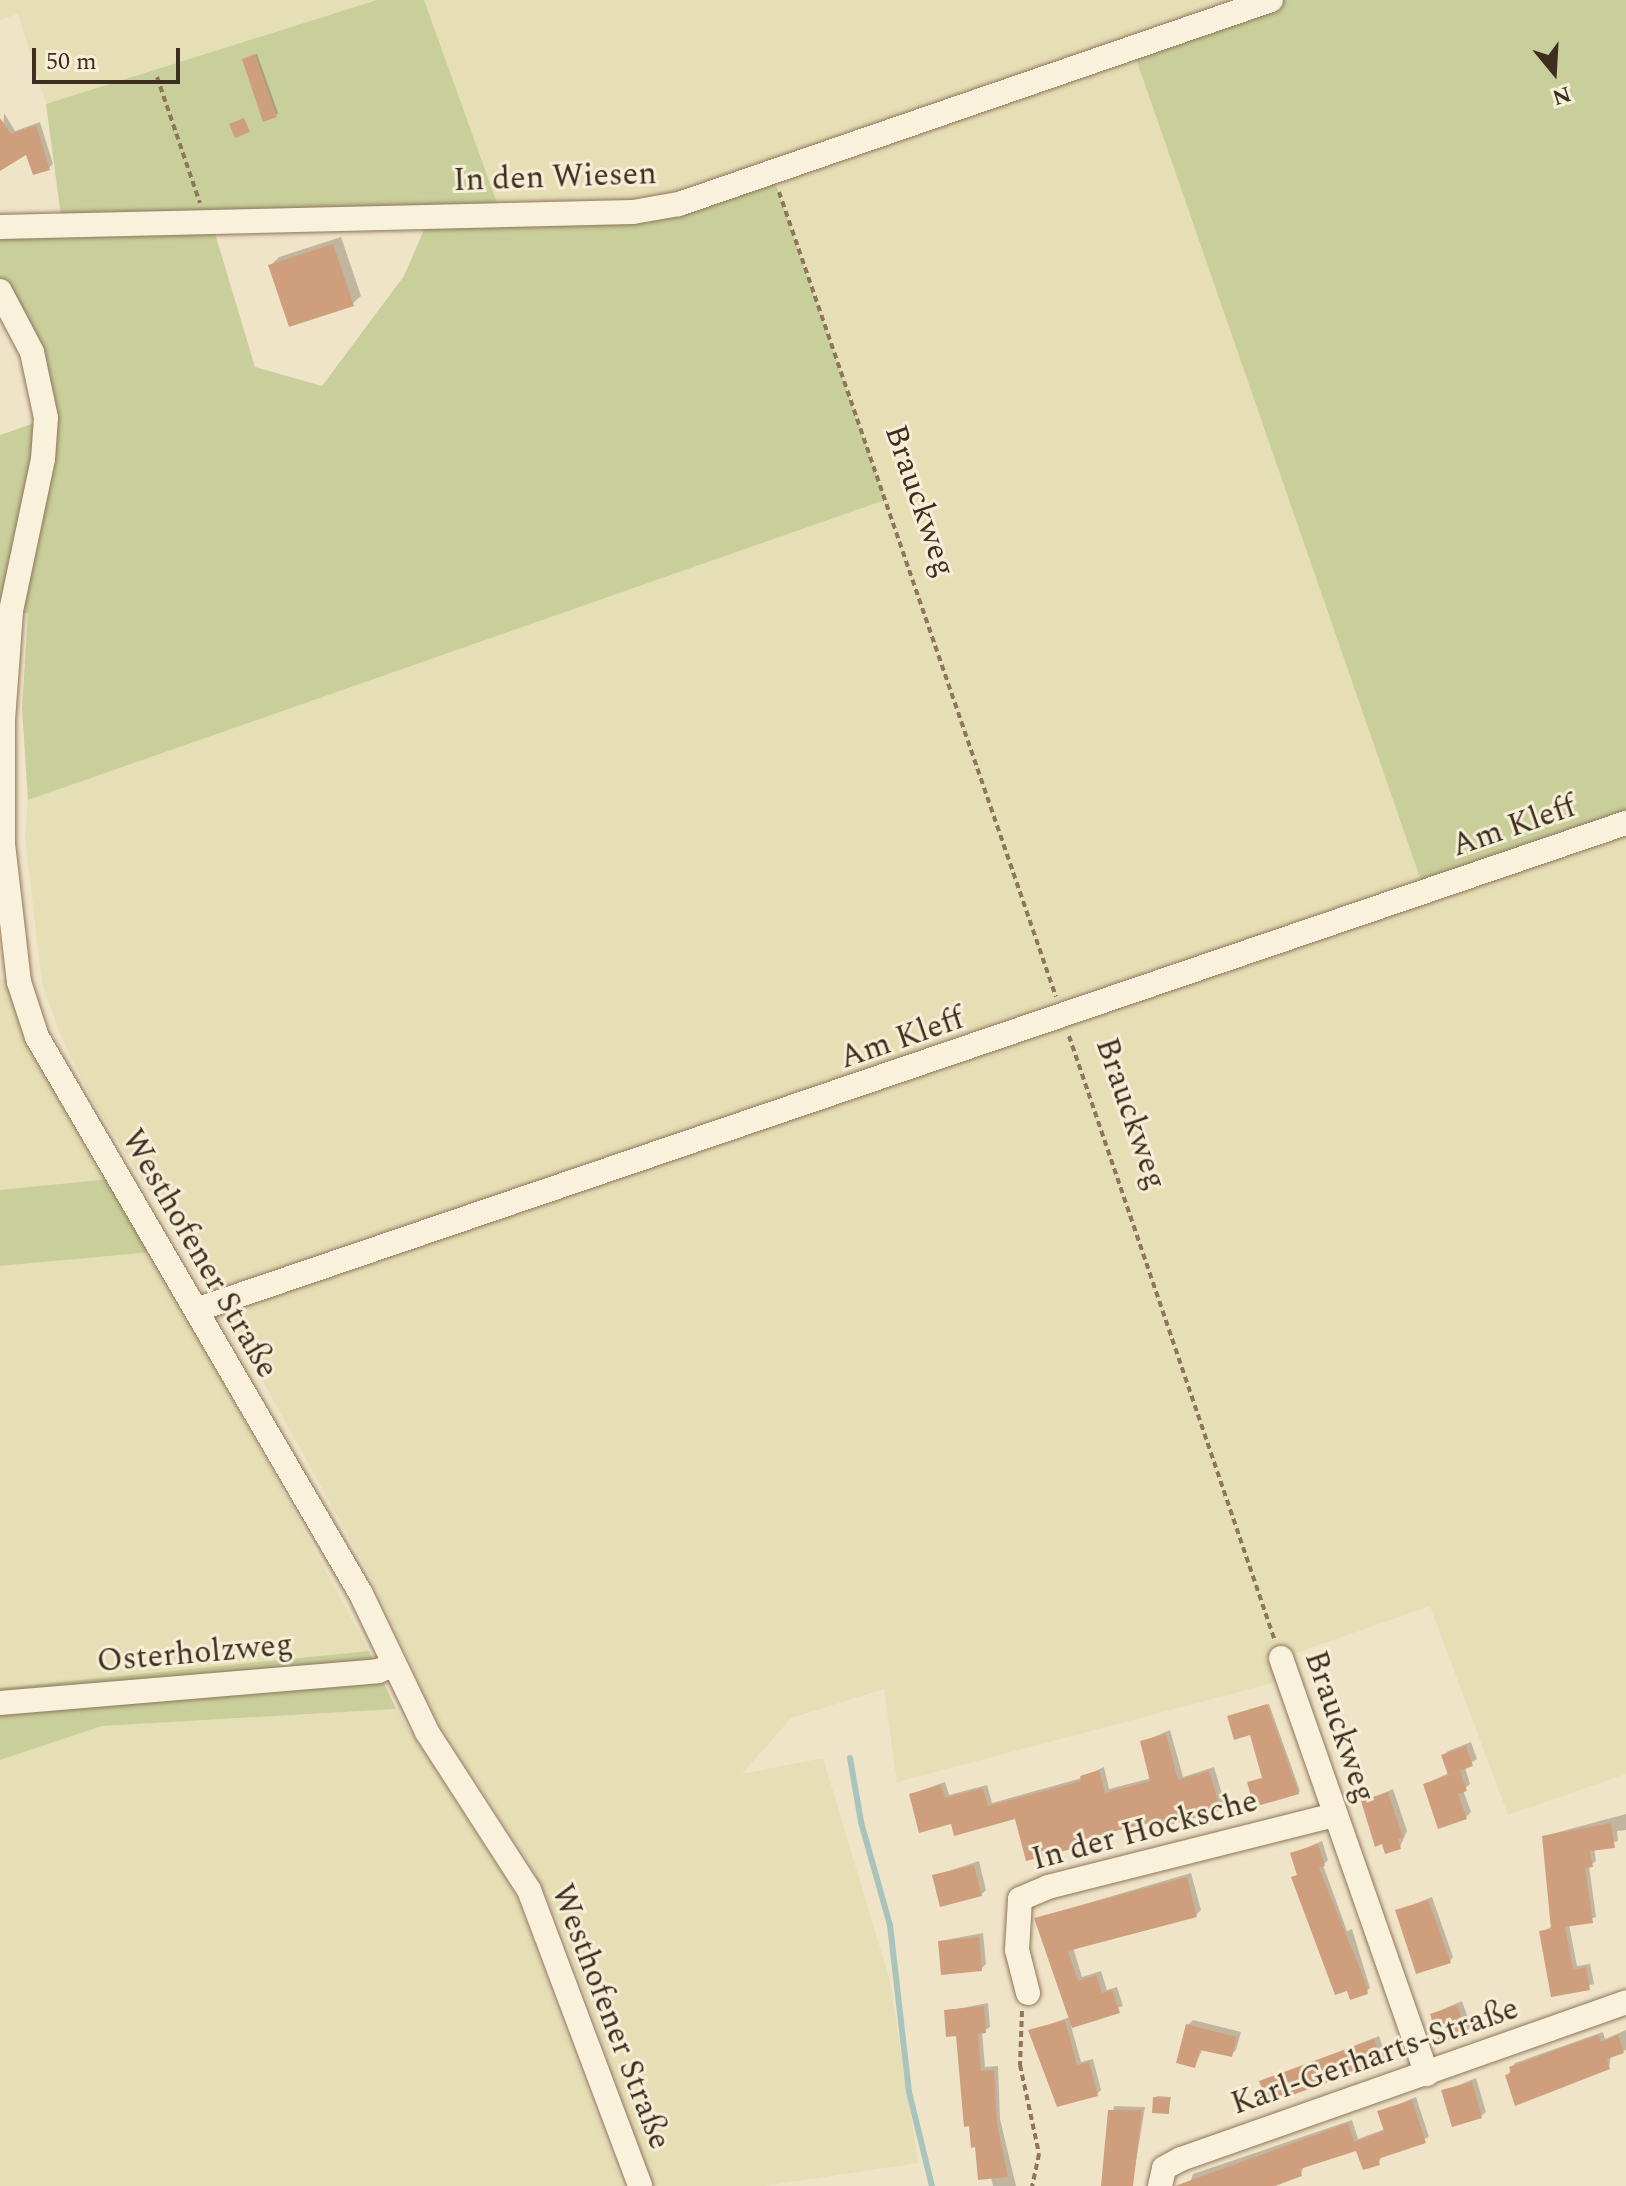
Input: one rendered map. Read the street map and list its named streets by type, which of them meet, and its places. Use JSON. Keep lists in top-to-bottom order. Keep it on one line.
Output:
{"streets":{"street":["In den Wiesen","Brauckweg","Am Kleff","Westhofener Straße","Osterholzweg","In der Hocksche","Karl-Gerharts-Straße"]},"crossings":[["In den Wiesen","Brauckweg"],["Brauckweg","Am Kleff"],["Brauckweg","In der Hocksche"],["Brauckweg","Karl-Gerharts-Straße"],["Am Kleff","Westhofener Straße"],["Westhofener Straße","Osterholzweg"]],"scale_bar":"50 m","north":"bottom"}
